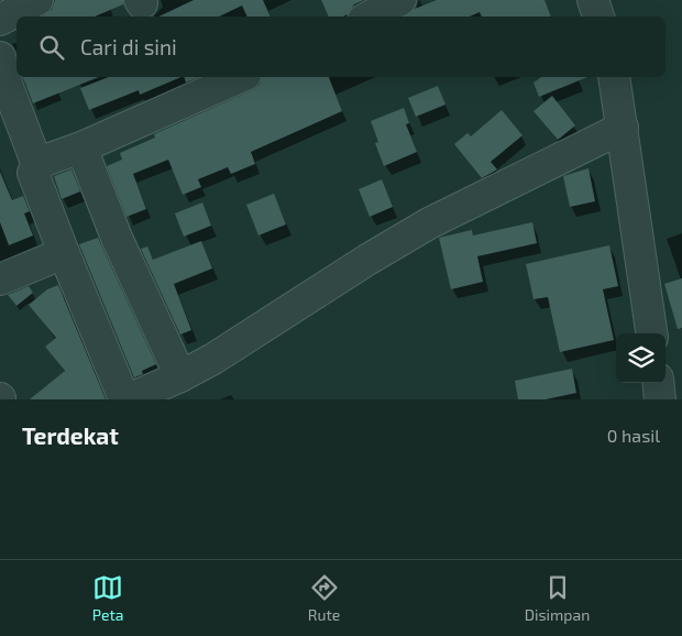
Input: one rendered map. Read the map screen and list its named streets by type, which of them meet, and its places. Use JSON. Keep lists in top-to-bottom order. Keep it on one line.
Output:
{"page":{"search":"Cari di sini","heading":["Terdekat","0 hasil"],"nav":["Peta","Rute","Disimpan"]}}
